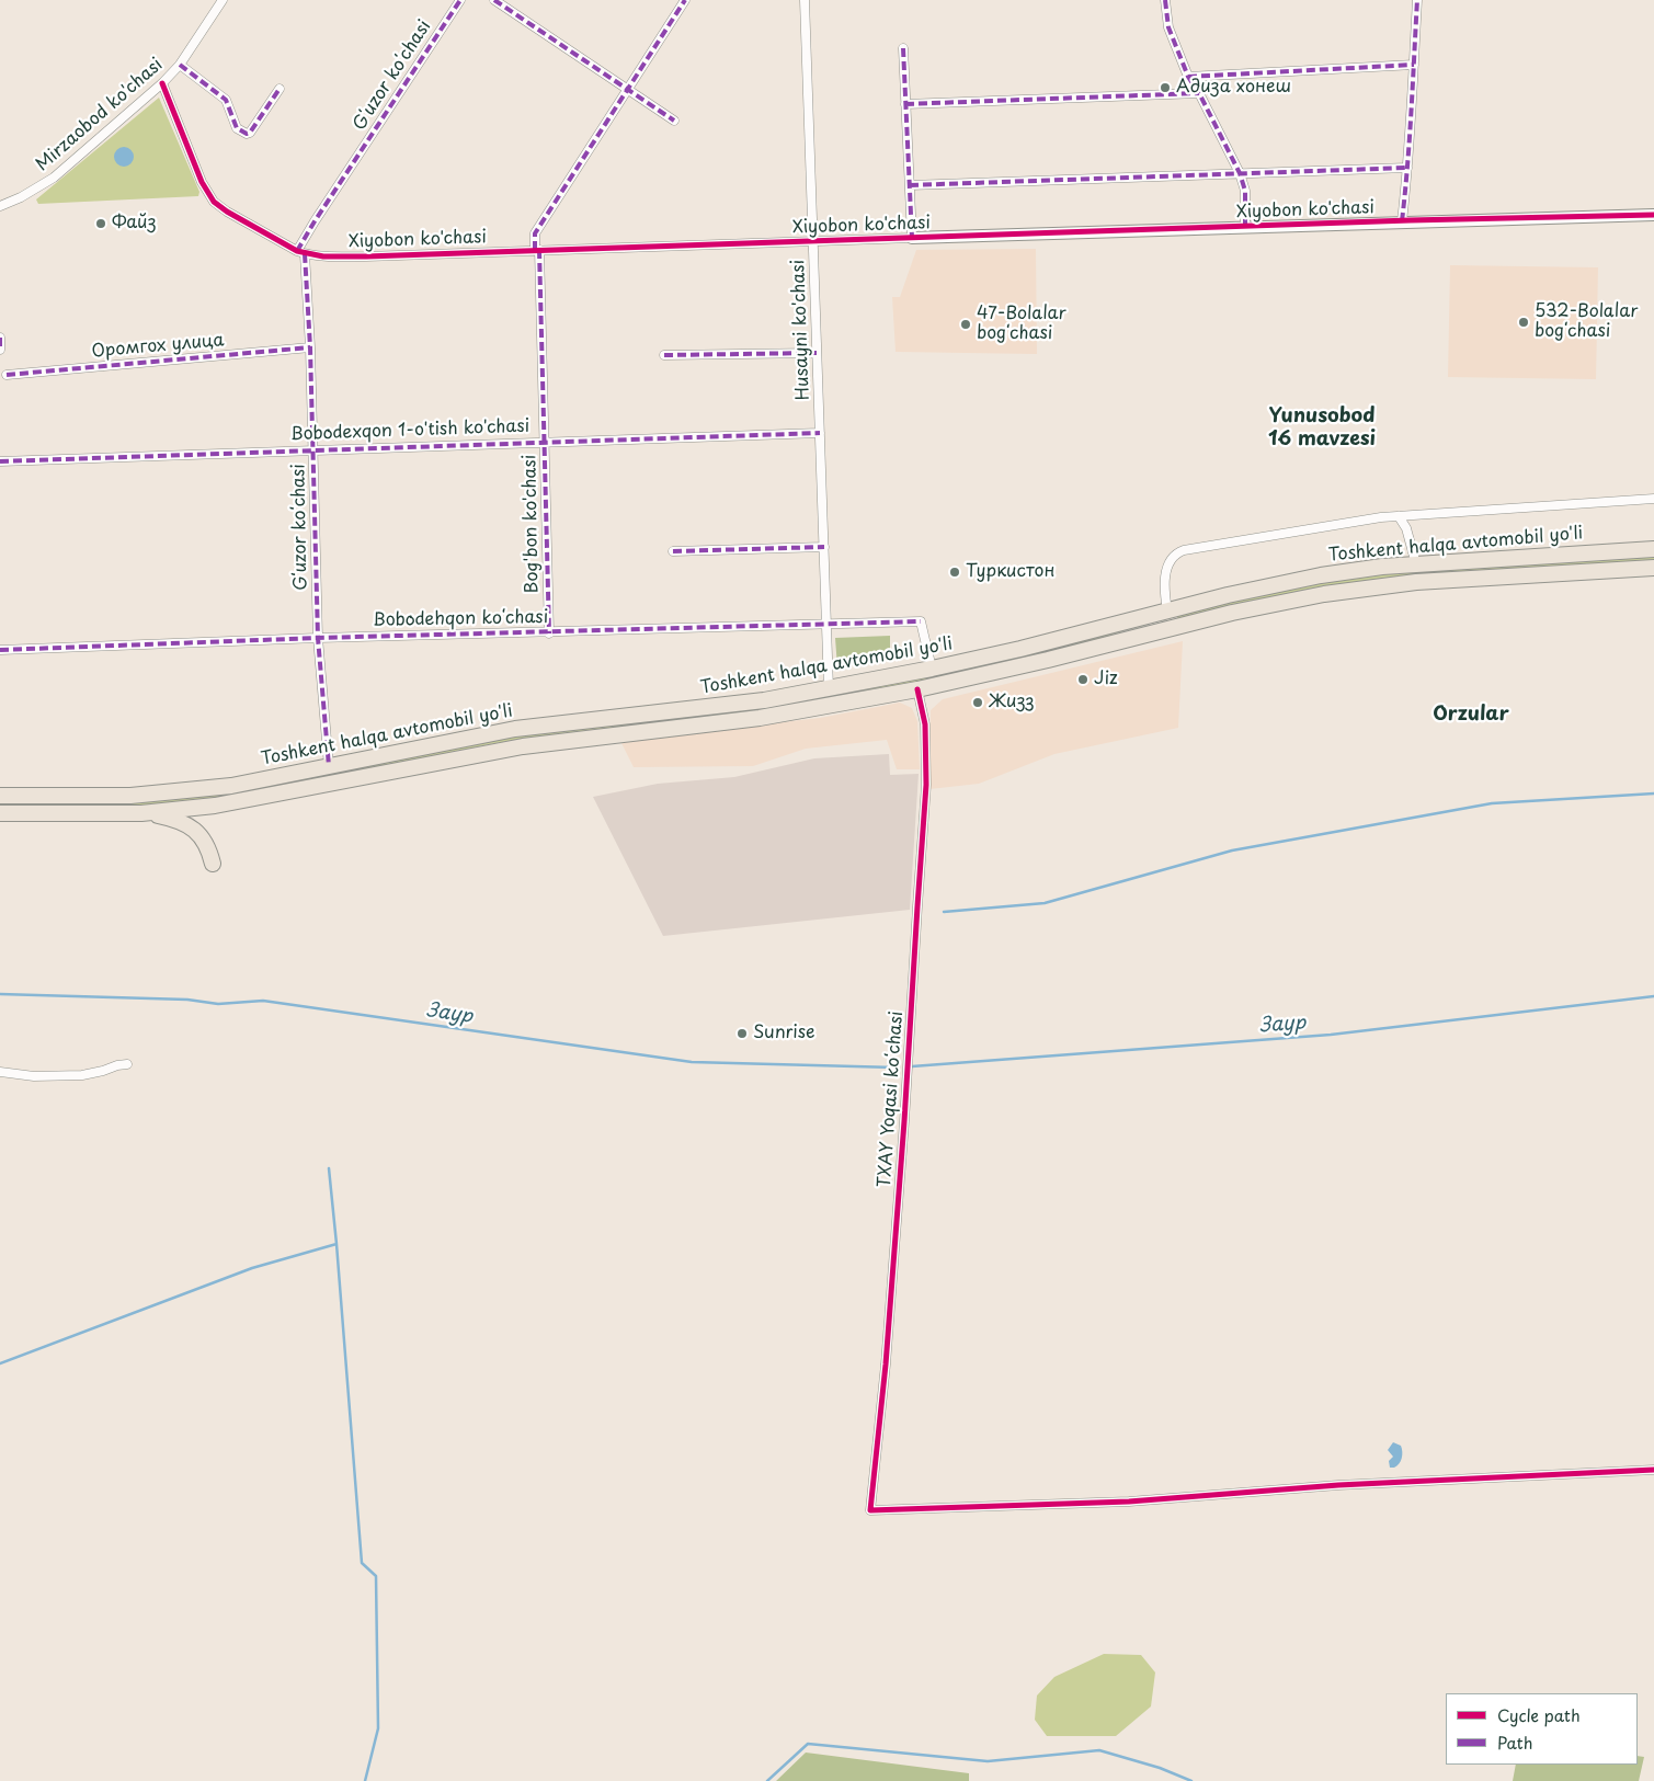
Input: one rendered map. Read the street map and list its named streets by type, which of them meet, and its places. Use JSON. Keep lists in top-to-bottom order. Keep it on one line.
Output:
{"streets":{"highway":["Toshkent halqa avtomobil yo'li"],"street":["Gʻuzor koʻchasi","Mirzaobod ko'chasi","Xiyobon ko'chasi","Husayni ko'chasi","Оромгох улица","Bobodexqon 1-o'tish ko'chasi","Bog'bon ko'chasi","Bobodehqon koʻchasi","TXAY Yoqasi koʻchasi"]},"crossings":[["Gʻuzor koʻchasi","Xiyobon ko'chasi"],["Gʻuzor koʻchasi","Оромгох улица"],["Gʻuzor koʻchasi","Bobodexqon 1-o'tish ko'chasi"],["Gʻuzor koʻchasi","Toshkent halqa avtomobil yo'li"],["Gʻuzor koʻchasi","Bobodehqon koʻchasi"],["Mirzaobod ko'chasi","Xiyobon ko'chasi"],["Xiyobon ko'chasi","Husayni ko'chasi"],["Xiyobon ko'chasi","Bog'bon ko'chasi"],["Husayni ko'chasi","Bobodexqon 1-o'tish ko'chasi"],["Husayni ko'chasi","Toshkent halqa avtomobil yo'li"],["Husayni ko'chasi","Bobodehqon koʻchasi"],["Bobodexqon 1-o'tish ko'chasi","Bog'bon ko'chasi"],["Bog'bon ko'chasi","Bobodehqon koʻchasi"],["Toshkent halqa avtomobil yo'li","Bobodehqon koʻchasi"],["Toshkent halqa avtomobil yo'li","TXAY Yoqasi koʻchasi"]],"districts":["Yunusobod 16 mavzesi","Orzular"],"water":["Заур"],"places":["Адиза хонеш","Файз","532-Bolalar bogʻchasi","47-Bolalar bogʻchasi","Туркистон","Jiz","Жизз","Sunrise"],"legend":["Cycle path","Path"]}
